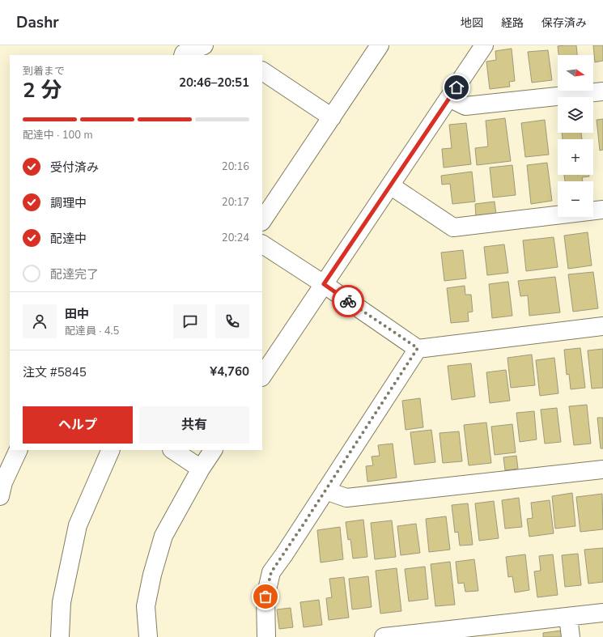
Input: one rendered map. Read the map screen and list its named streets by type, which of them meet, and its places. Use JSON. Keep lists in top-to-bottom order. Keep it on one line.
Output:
{"north":"right","page":{"header":"Dashr","nav":["地図","経路","保存済み"],"map_buttons":["+","−"],"heading":["2 分","到着まで","20:46–20:51"],"panel":["田中","配達員 · 4.5","注文 #5845","¥4,760"],"bar":"配達中 · 100 m","list":[["受付済み","20:16"],["調理中","20:17"],["配達中","20:24"],"配達完了"],"buttons":["ヘルプ","共有"]}}
